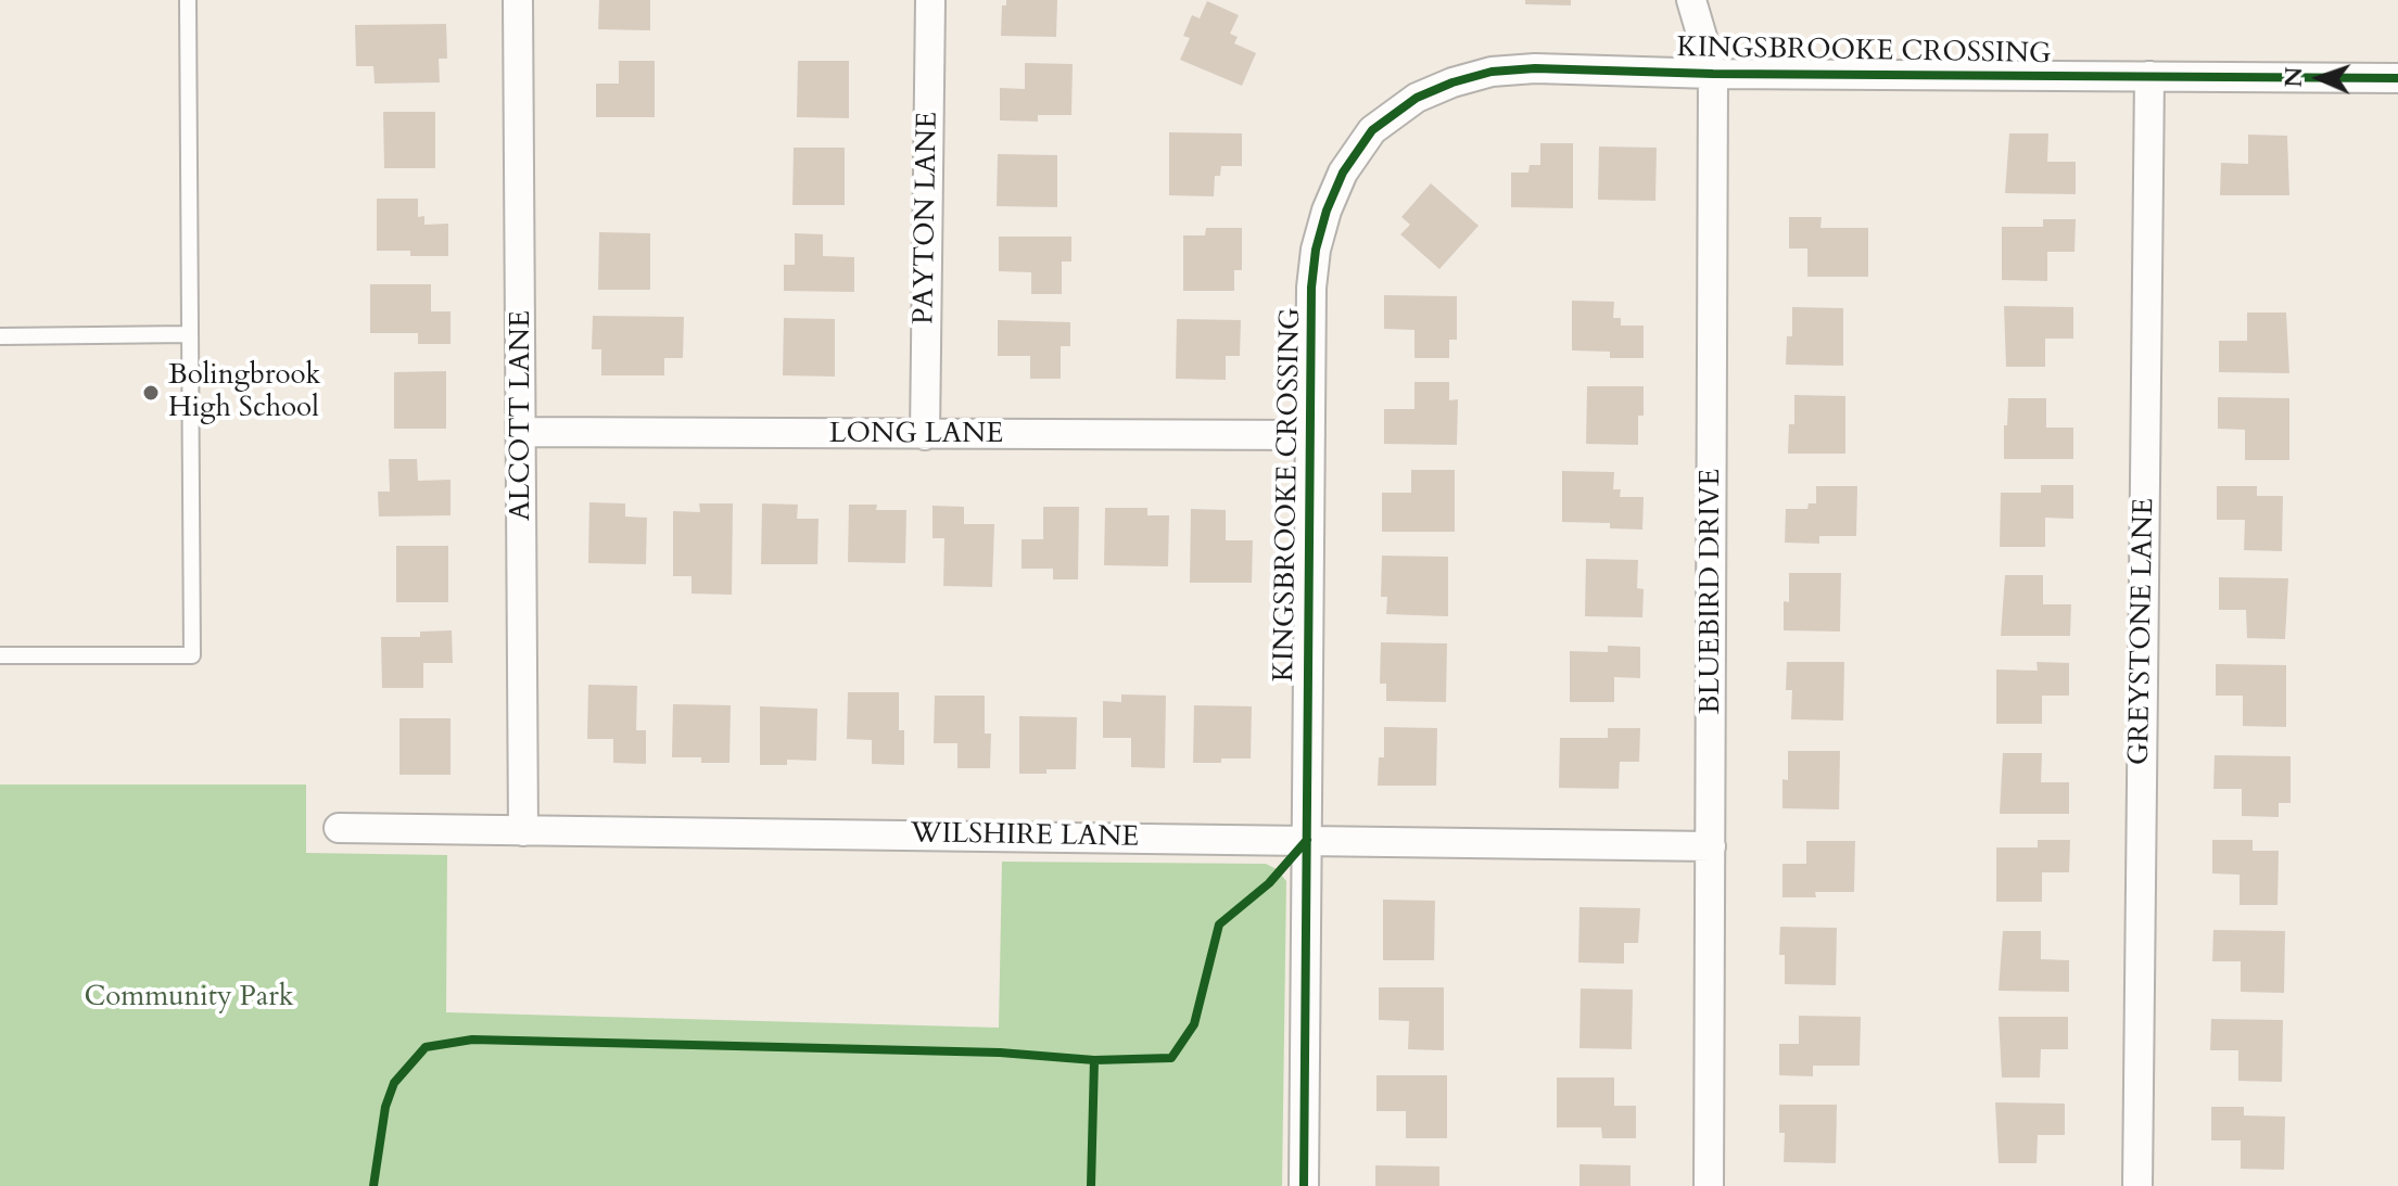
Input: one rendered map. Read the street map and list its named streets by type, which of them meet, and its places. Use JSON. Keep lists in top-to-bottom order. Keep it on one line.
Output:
{"streets":{"street":["KINGSBROOKE CROSSING","PAYTON LANE","ALCOTT LANE","LONG LANE","BLUEBIRD DRIVE","GREYSTONE LANE","WILSHIRE LANE"]},"crossings":[["KINGSBROOKE CROSSING","LONG LANE"],["KINGSBROOKE CROSSING","BLUEBIRD DRIVE"],["KINGSBROOKE CROSSING","GREYSTONE LANE"],["KINGSBROOKE CROSSING","WILSHIRE LANE"],["PAYTON LANE","LONG LANE"],["ALCOTT LANE","LONG LANE"],["ALCOTT LANE","WILSHIRE LANE"],["BLUEBIRD DRIVE","WILSHIRE LANE"]],"parks":["Community Park"],"places":["Bolingbrook High School"],"north":"left"}
